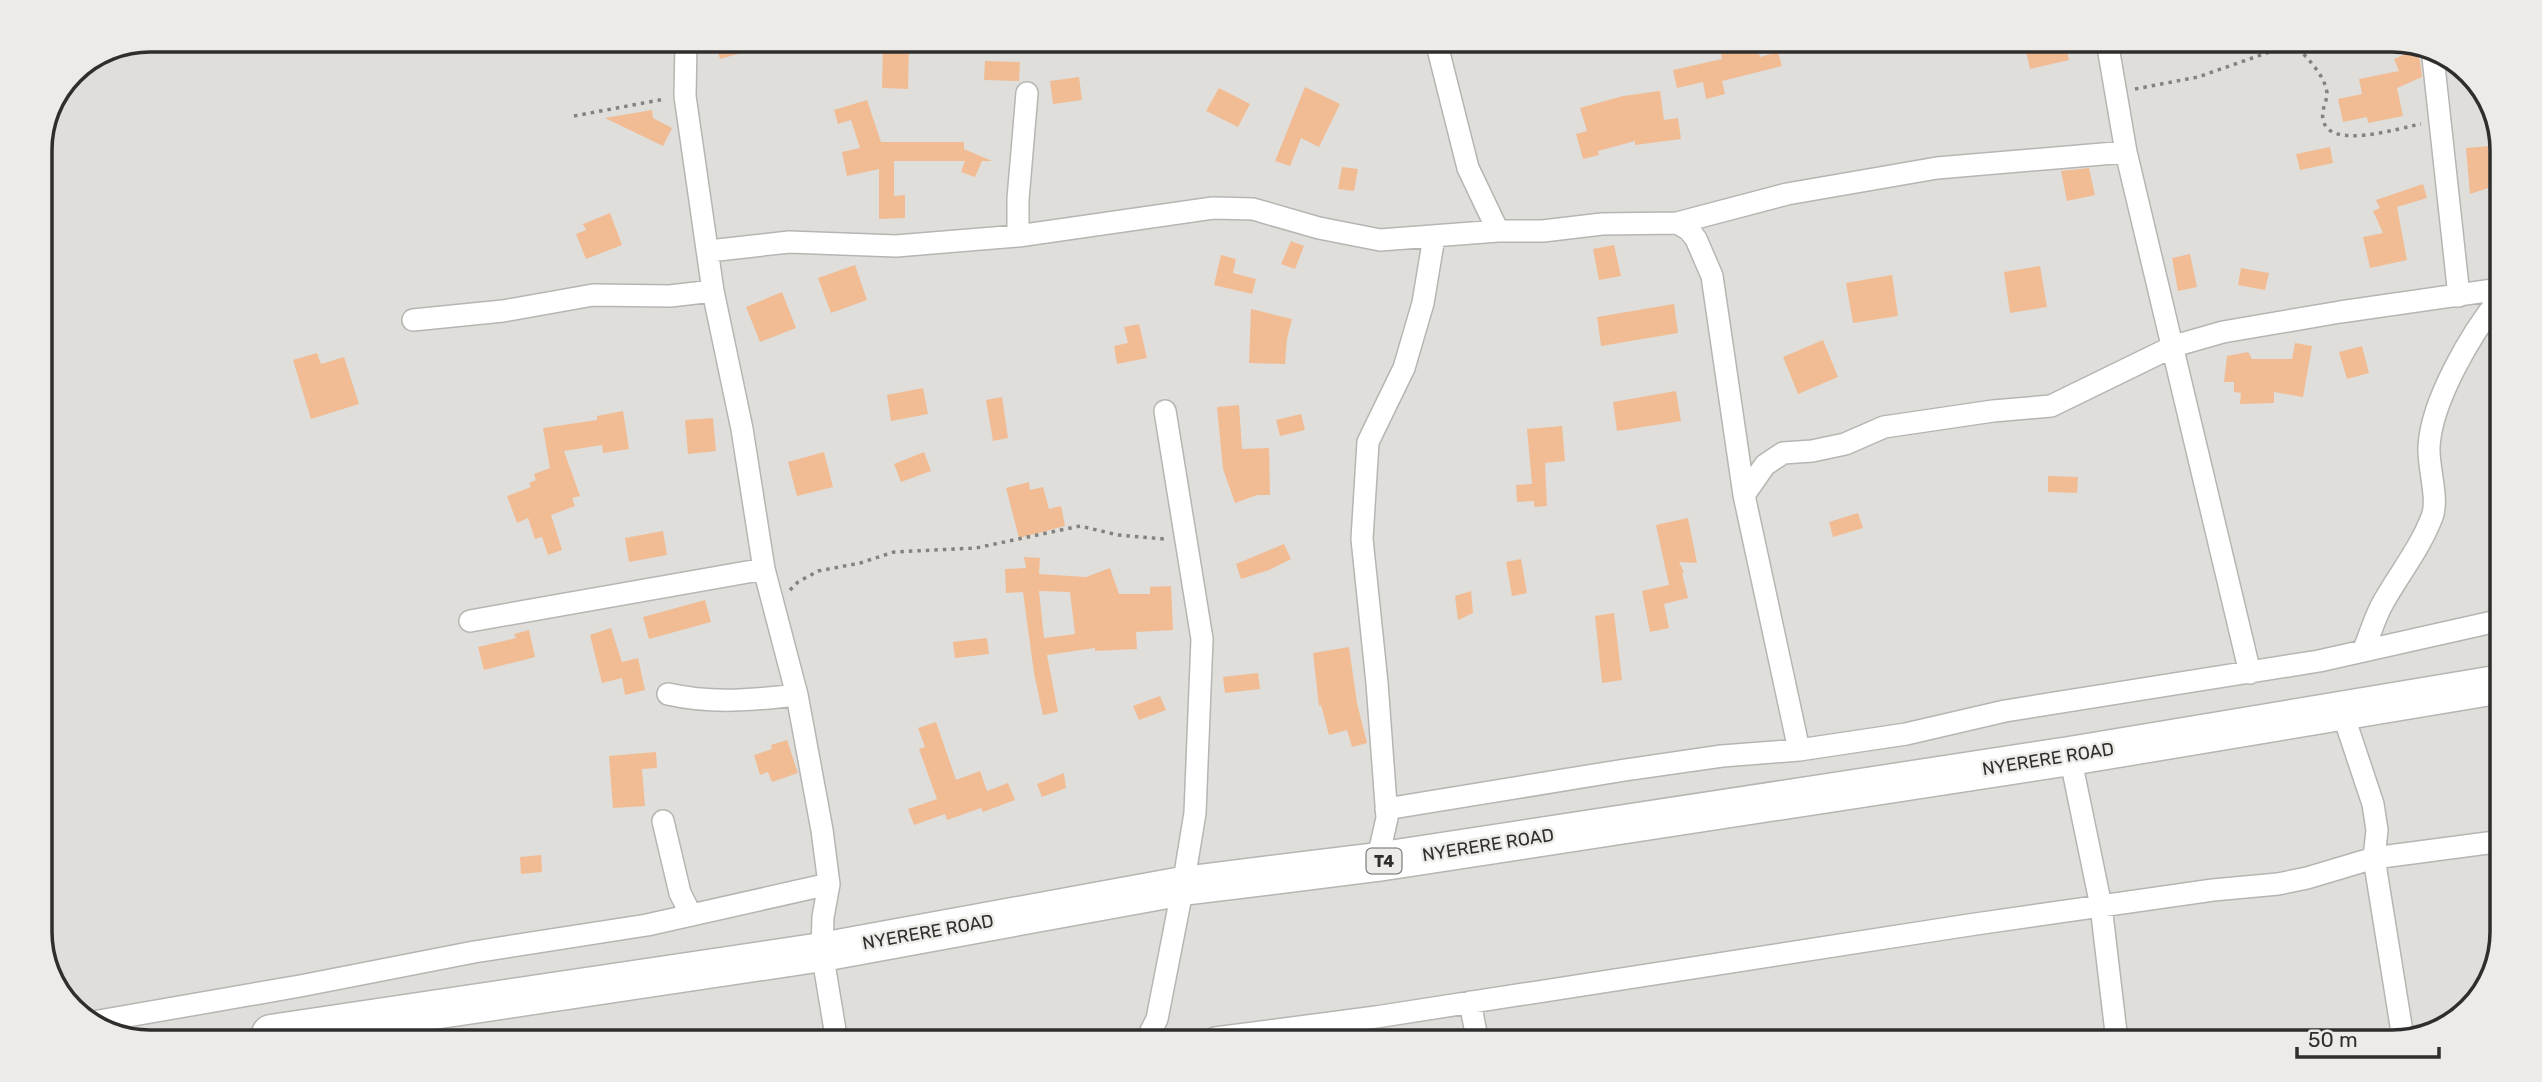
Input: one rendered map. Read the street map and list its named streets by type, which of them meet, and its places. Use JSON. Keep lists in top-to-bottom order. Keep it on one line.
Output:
{"streets":{"highway":["NYERERE ROAD","T4"]},"scale_bar":"50 m"}
